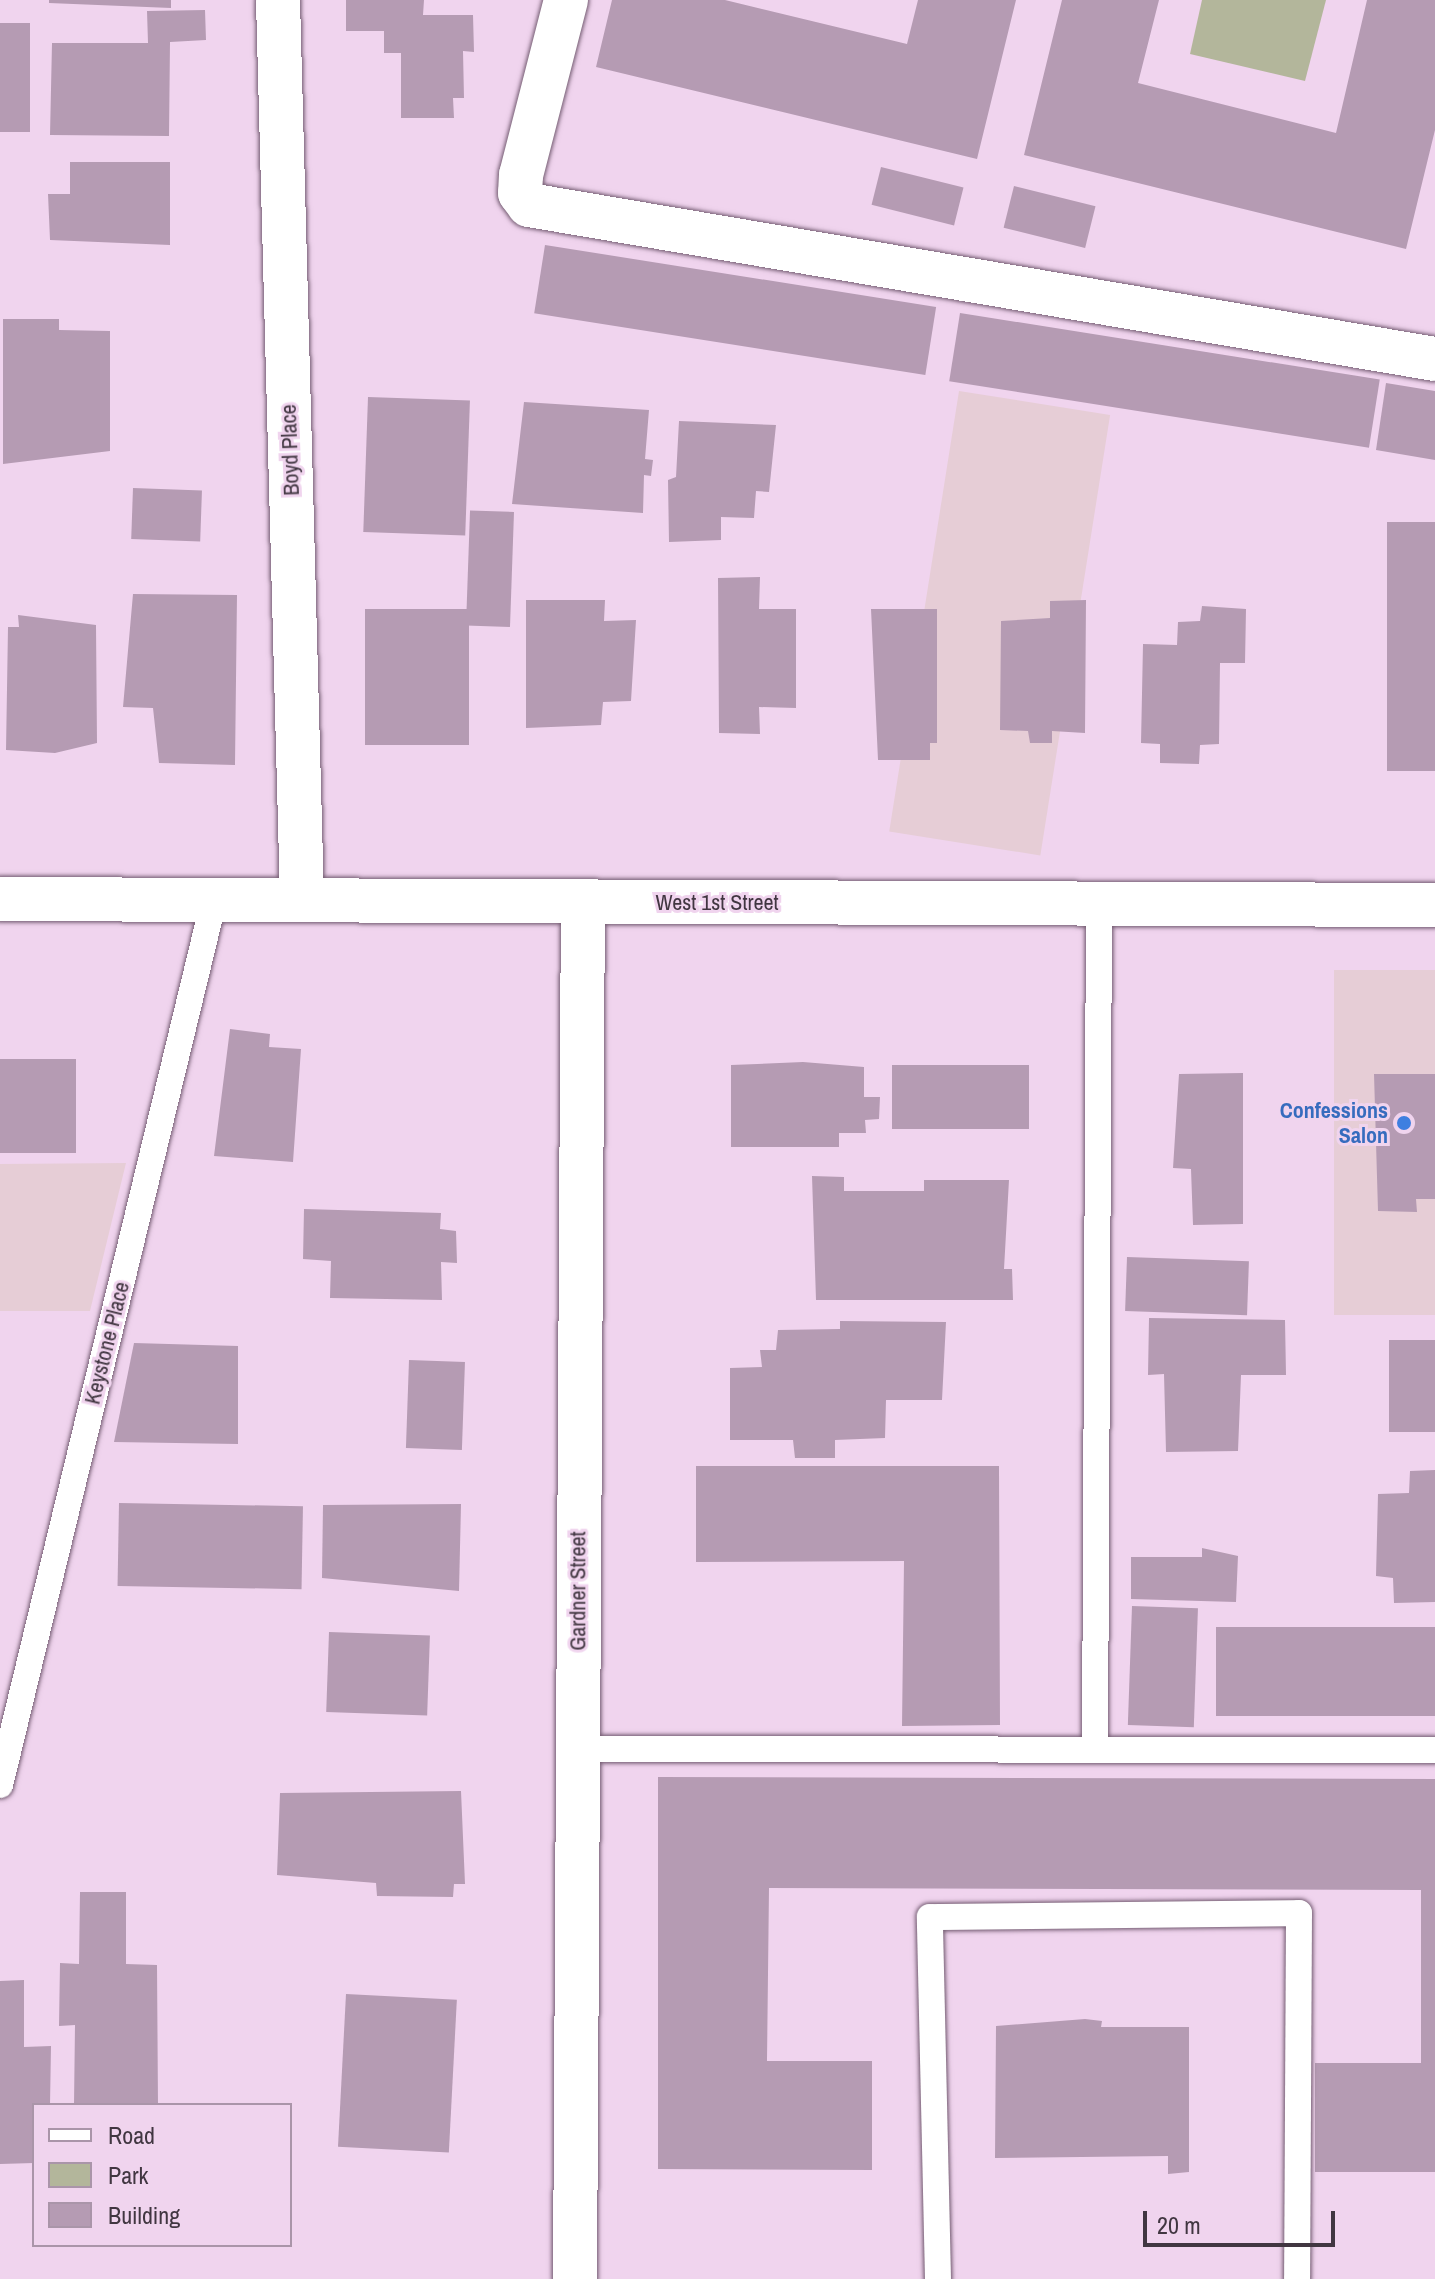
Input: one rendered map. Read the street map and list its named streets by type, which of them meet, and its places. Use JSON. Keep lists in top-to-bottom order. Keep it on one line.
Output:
{"streets":{"street":["Boyd Place","West 1st Street","Gardner Street"],"lane":["Keystone Place"]},"crossings":[["Boyd Place","West 1st Street"],["West 1st Street","Keystone Place"],["West 1st Street","Gardner Street"]],"places":["Confessions Salon"],"legend":["Road","Park","Building"],"scale_bar":"20 m"}
